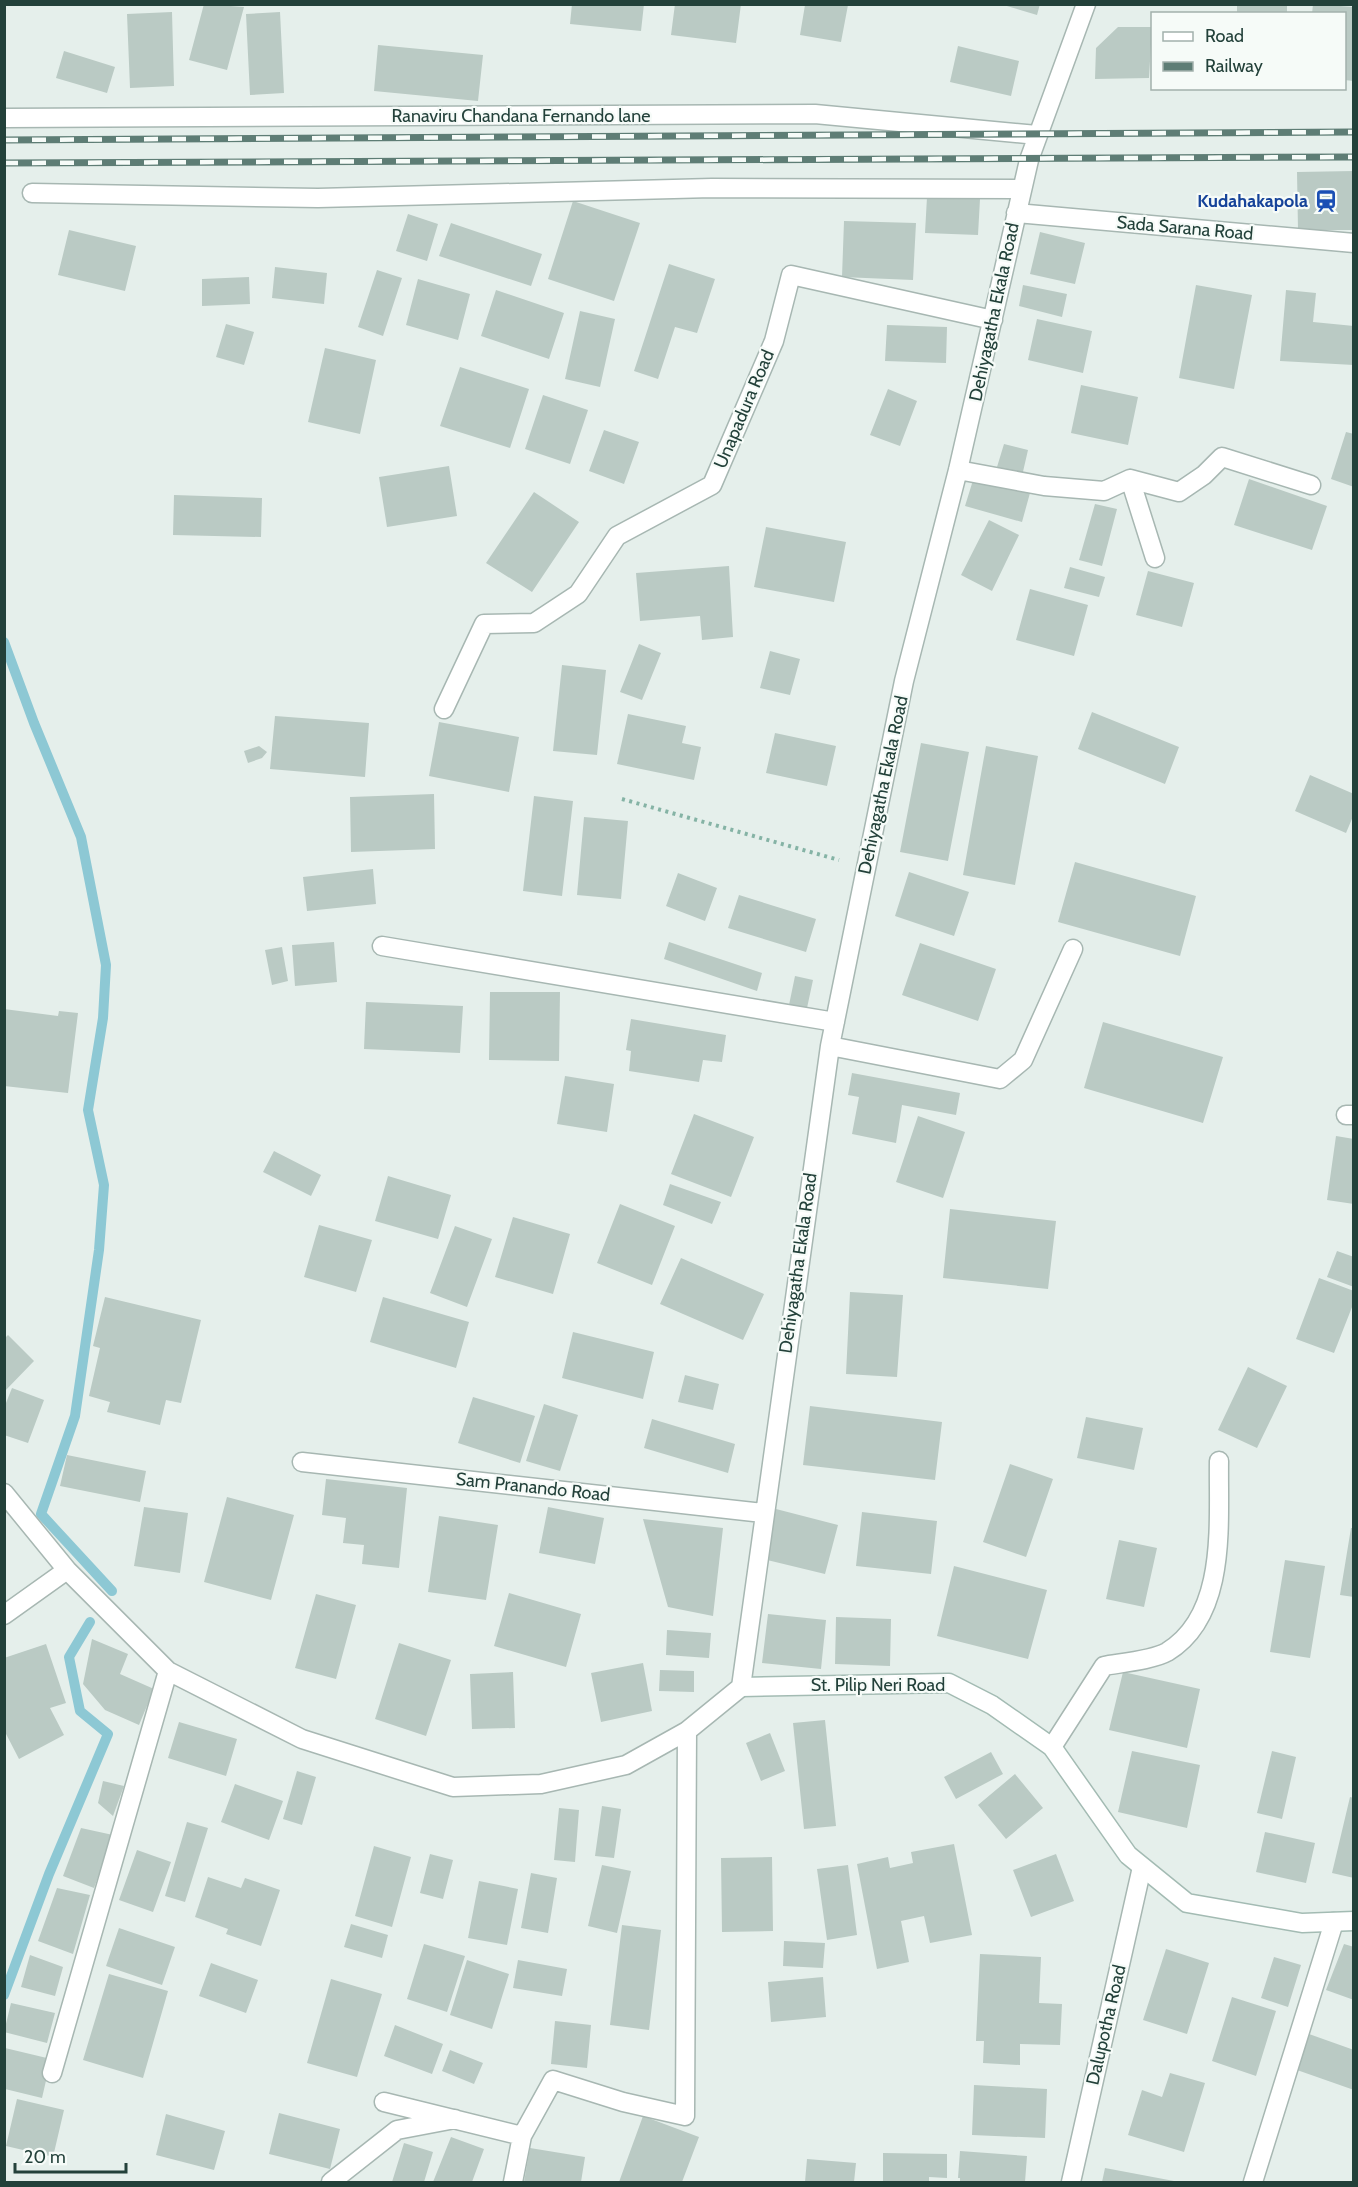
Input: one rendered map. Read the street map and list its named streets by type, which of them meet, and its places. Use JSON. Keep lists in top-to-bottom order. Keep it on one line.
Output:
{"streets":{"street":["Ranaviru Chandana Fernando lane","Sada Sarana Road","Dehiyagatha Ekala Road","Unapadura Road","Sam Pranando Road","St. Pilip Neri Road","Dalupotha Road"]},"crossings":[["Ranaviru Chandana Fernando lane","Dehiyagatha Ekala Road"],["Sada Sarana Road","Dehiyagatha Ekala Road"],["Dehiyagatha Ekala Road","Unapadura Road"],["Dehiyagatha Ekala Road","Sam Pranando Road"],["Dehiyagatha Ekala Road","St. Pilip Neri Road"],["St. Pilip Neri Road","Dalupotha Road"]],"places":{"station":["Kudahakapola"]},"legend":["Road","Railway"],"scale_bar":"20 m"}
